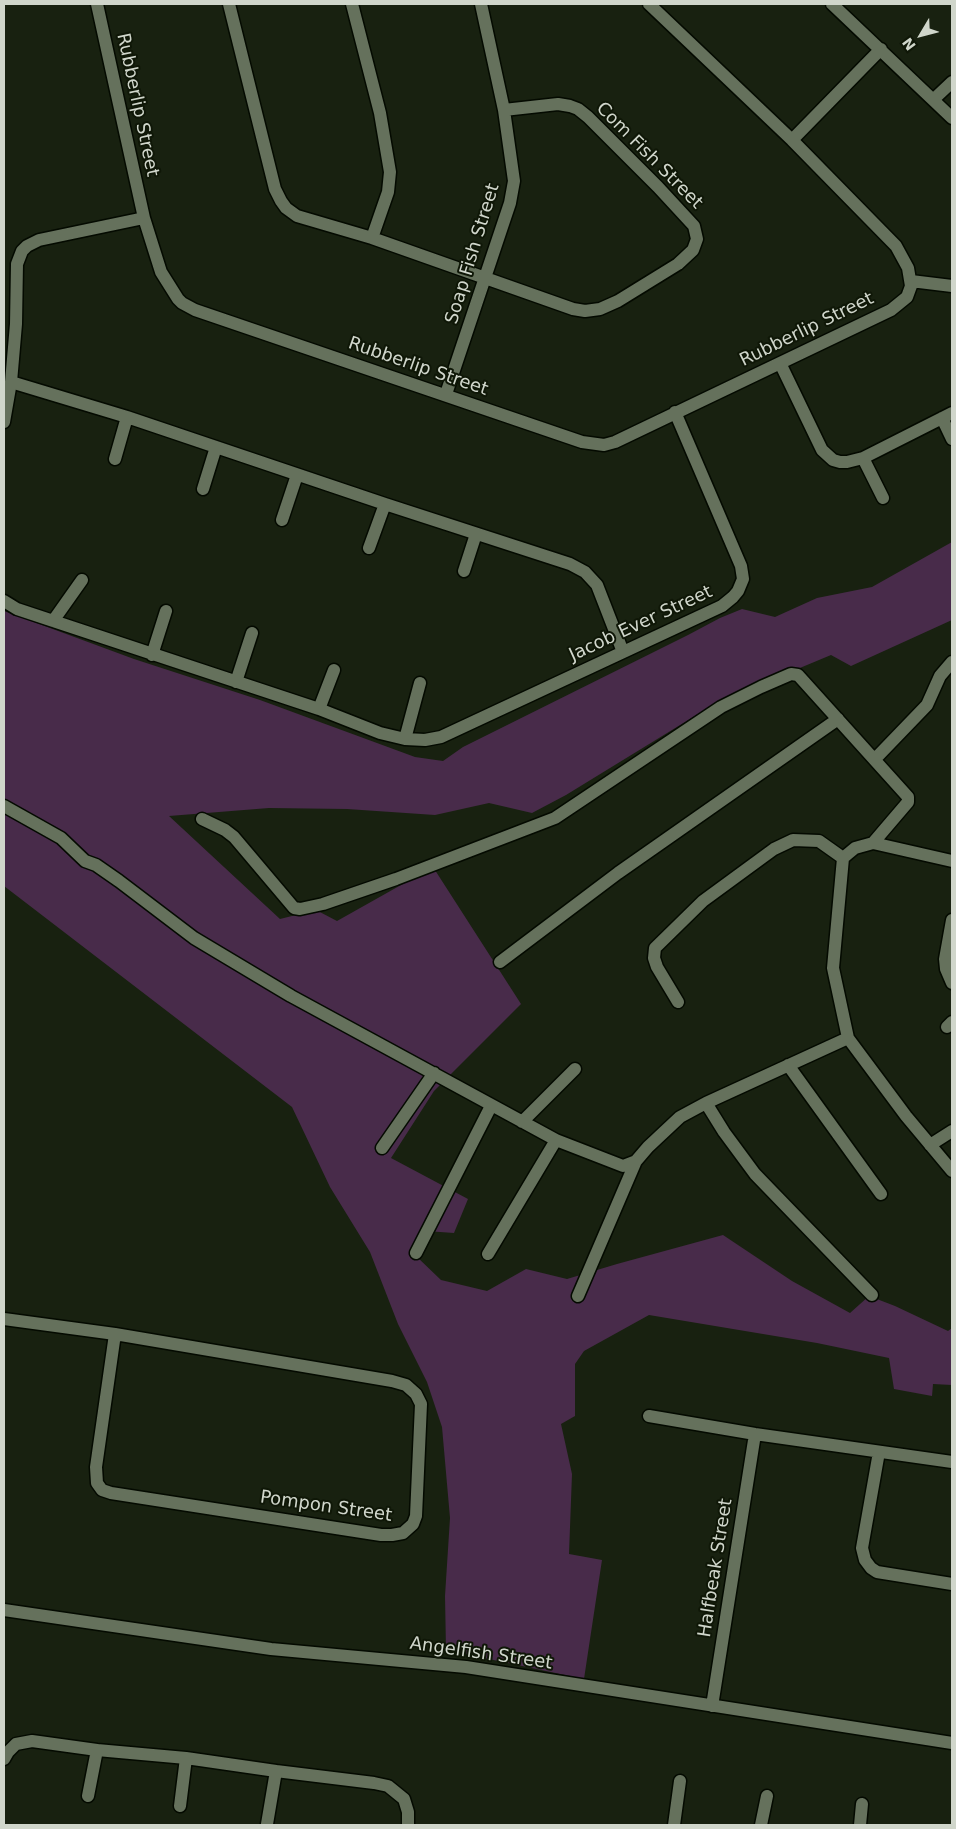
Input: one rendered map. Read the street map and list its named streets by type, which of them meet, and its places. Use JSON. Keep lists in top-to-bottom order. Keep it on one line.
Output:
{"streets":{"street":["Rubberlip Street","Com Fish Street","Soap Fish Street","Jacob Ever Street","Pompon Street","Halfbeak Street","Angelfish Street"]},"crossings":[["Rubberlip Street","Soap Fish Street"],["Rubberlip Street","Jacob Ever Street"],["Com Fish Street","Soap Fish Street"],["Halfbeak Street","Angelfish Street"]],"north":"bottom left"}
